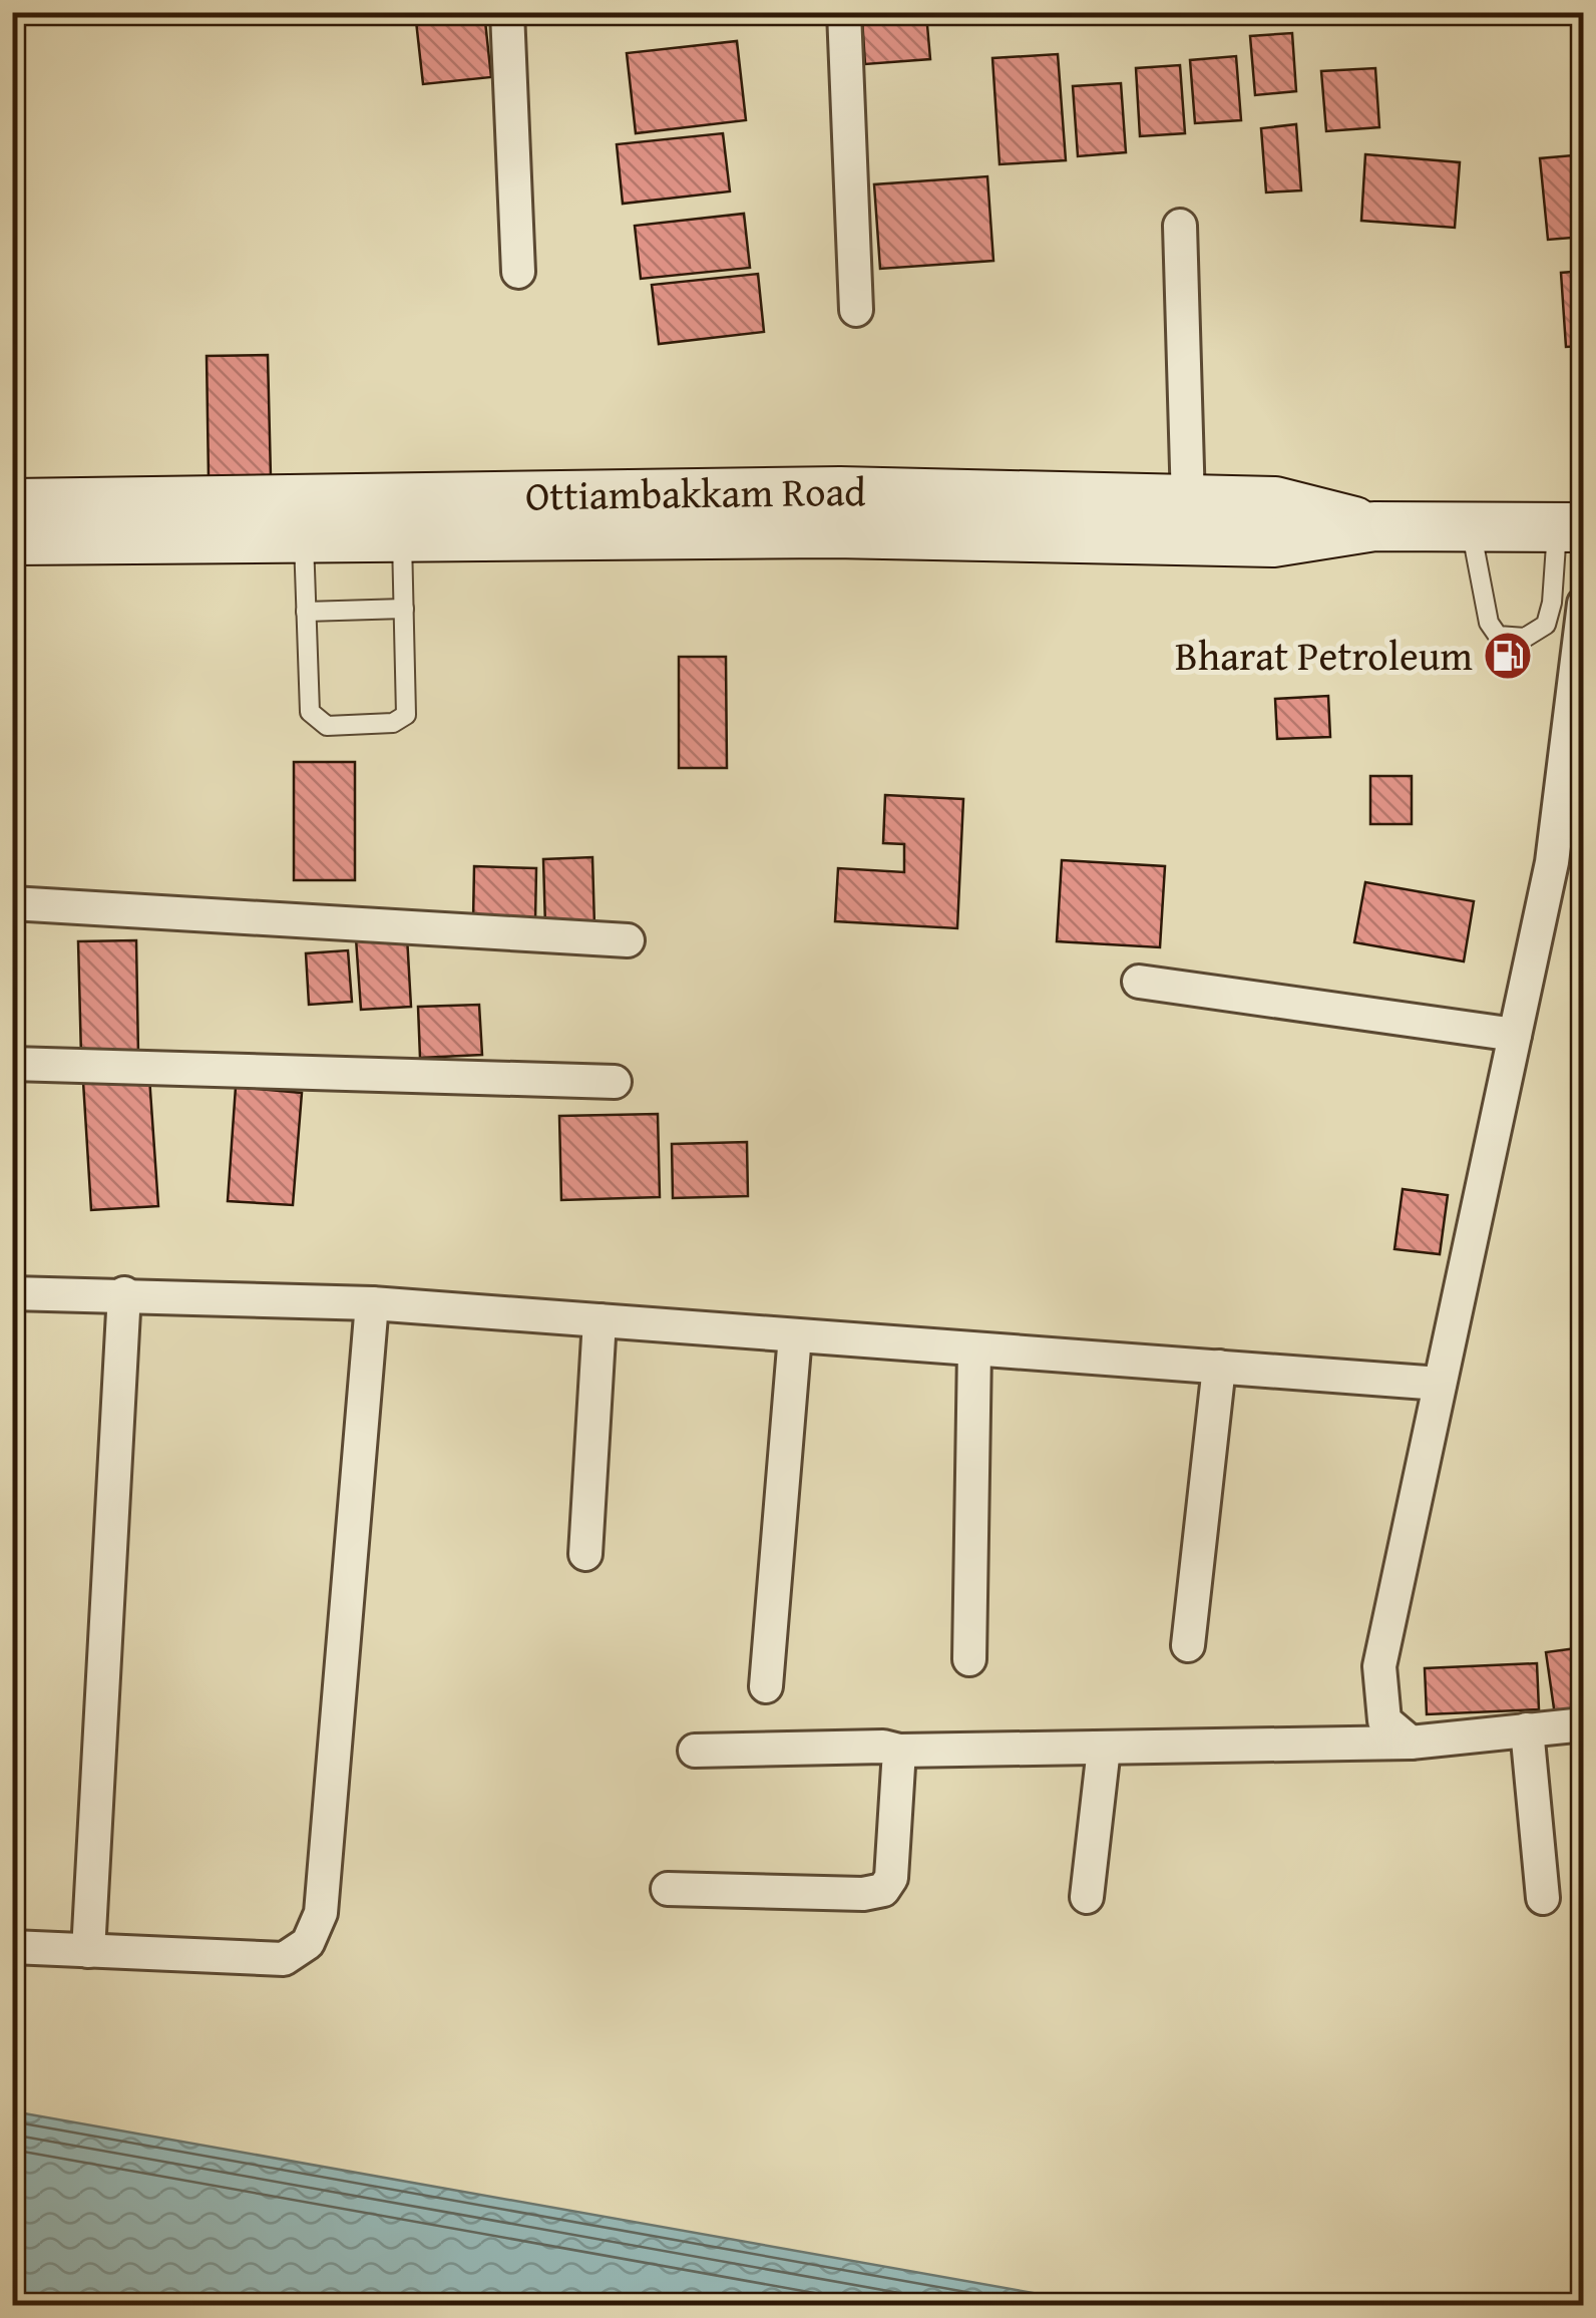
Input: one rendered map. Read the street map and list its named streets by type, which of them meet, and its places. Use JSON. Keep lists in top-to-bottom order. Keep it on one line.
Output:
{"streets":{"street":["Ottiambakkam Road"]},"places":{"fuel station":["Bharat Petroleum"]}}
